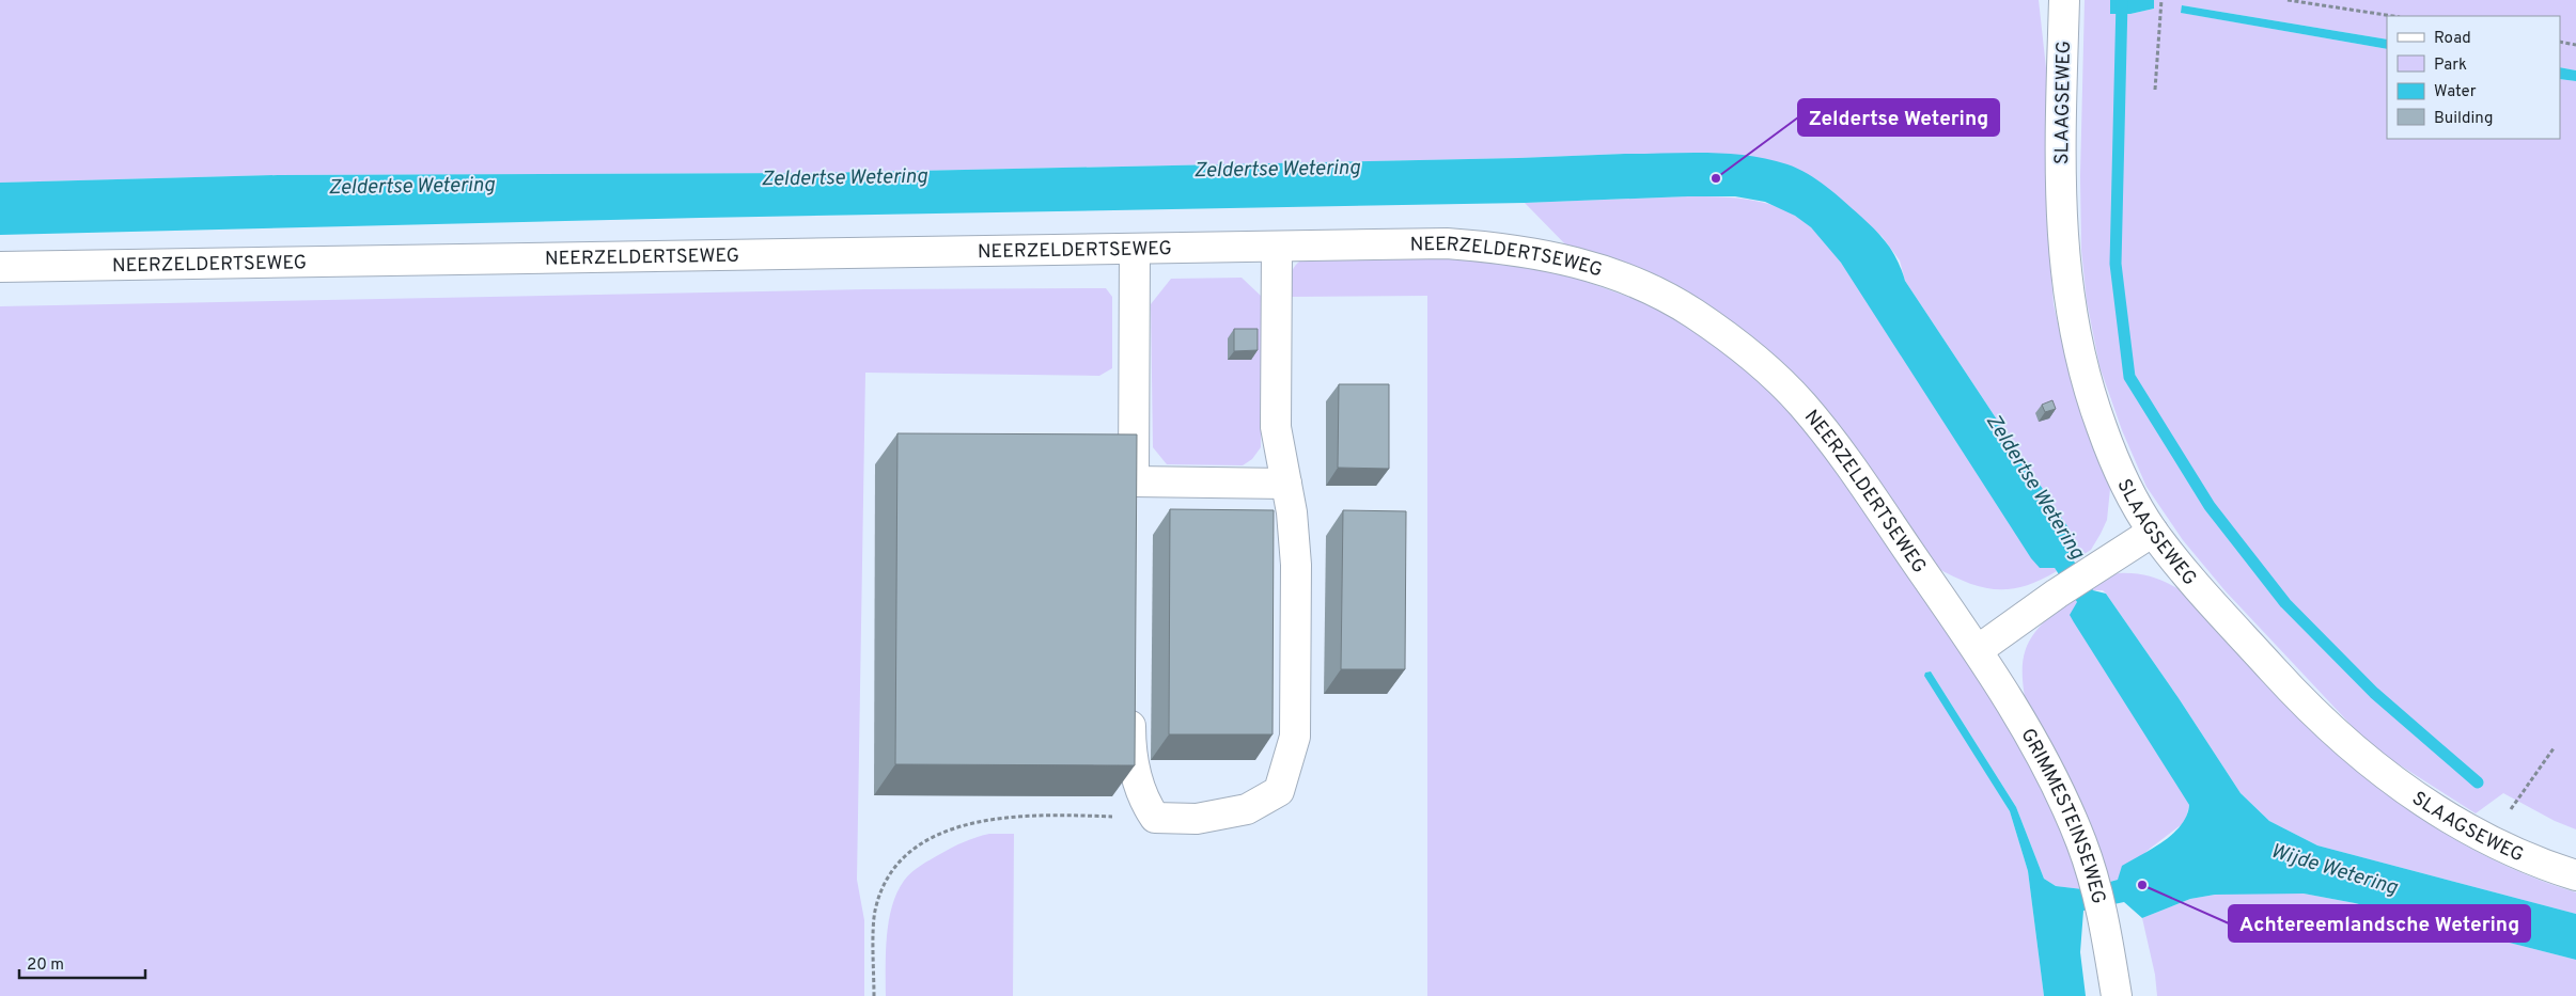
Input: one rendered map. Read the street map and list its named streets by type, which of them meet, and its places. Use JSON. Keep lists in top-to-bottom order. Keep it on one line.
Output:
{"streets":{"street":["SLAAGSEWEG","NEERZELDERTSEWEG","GRIMMESTEINSEWEG"]},"crossings":[["NEERZELDERTSEWEG","GRIMMESTEINSEWEG"]],"water":["Zeldertse Wetering","Wijde Wetering"],"places":["Zeldertse Wetering","Achtereemlandsche Wetering"],"legend":["Road","Park","Water","Building"],"scale_bar":"20 m"}
